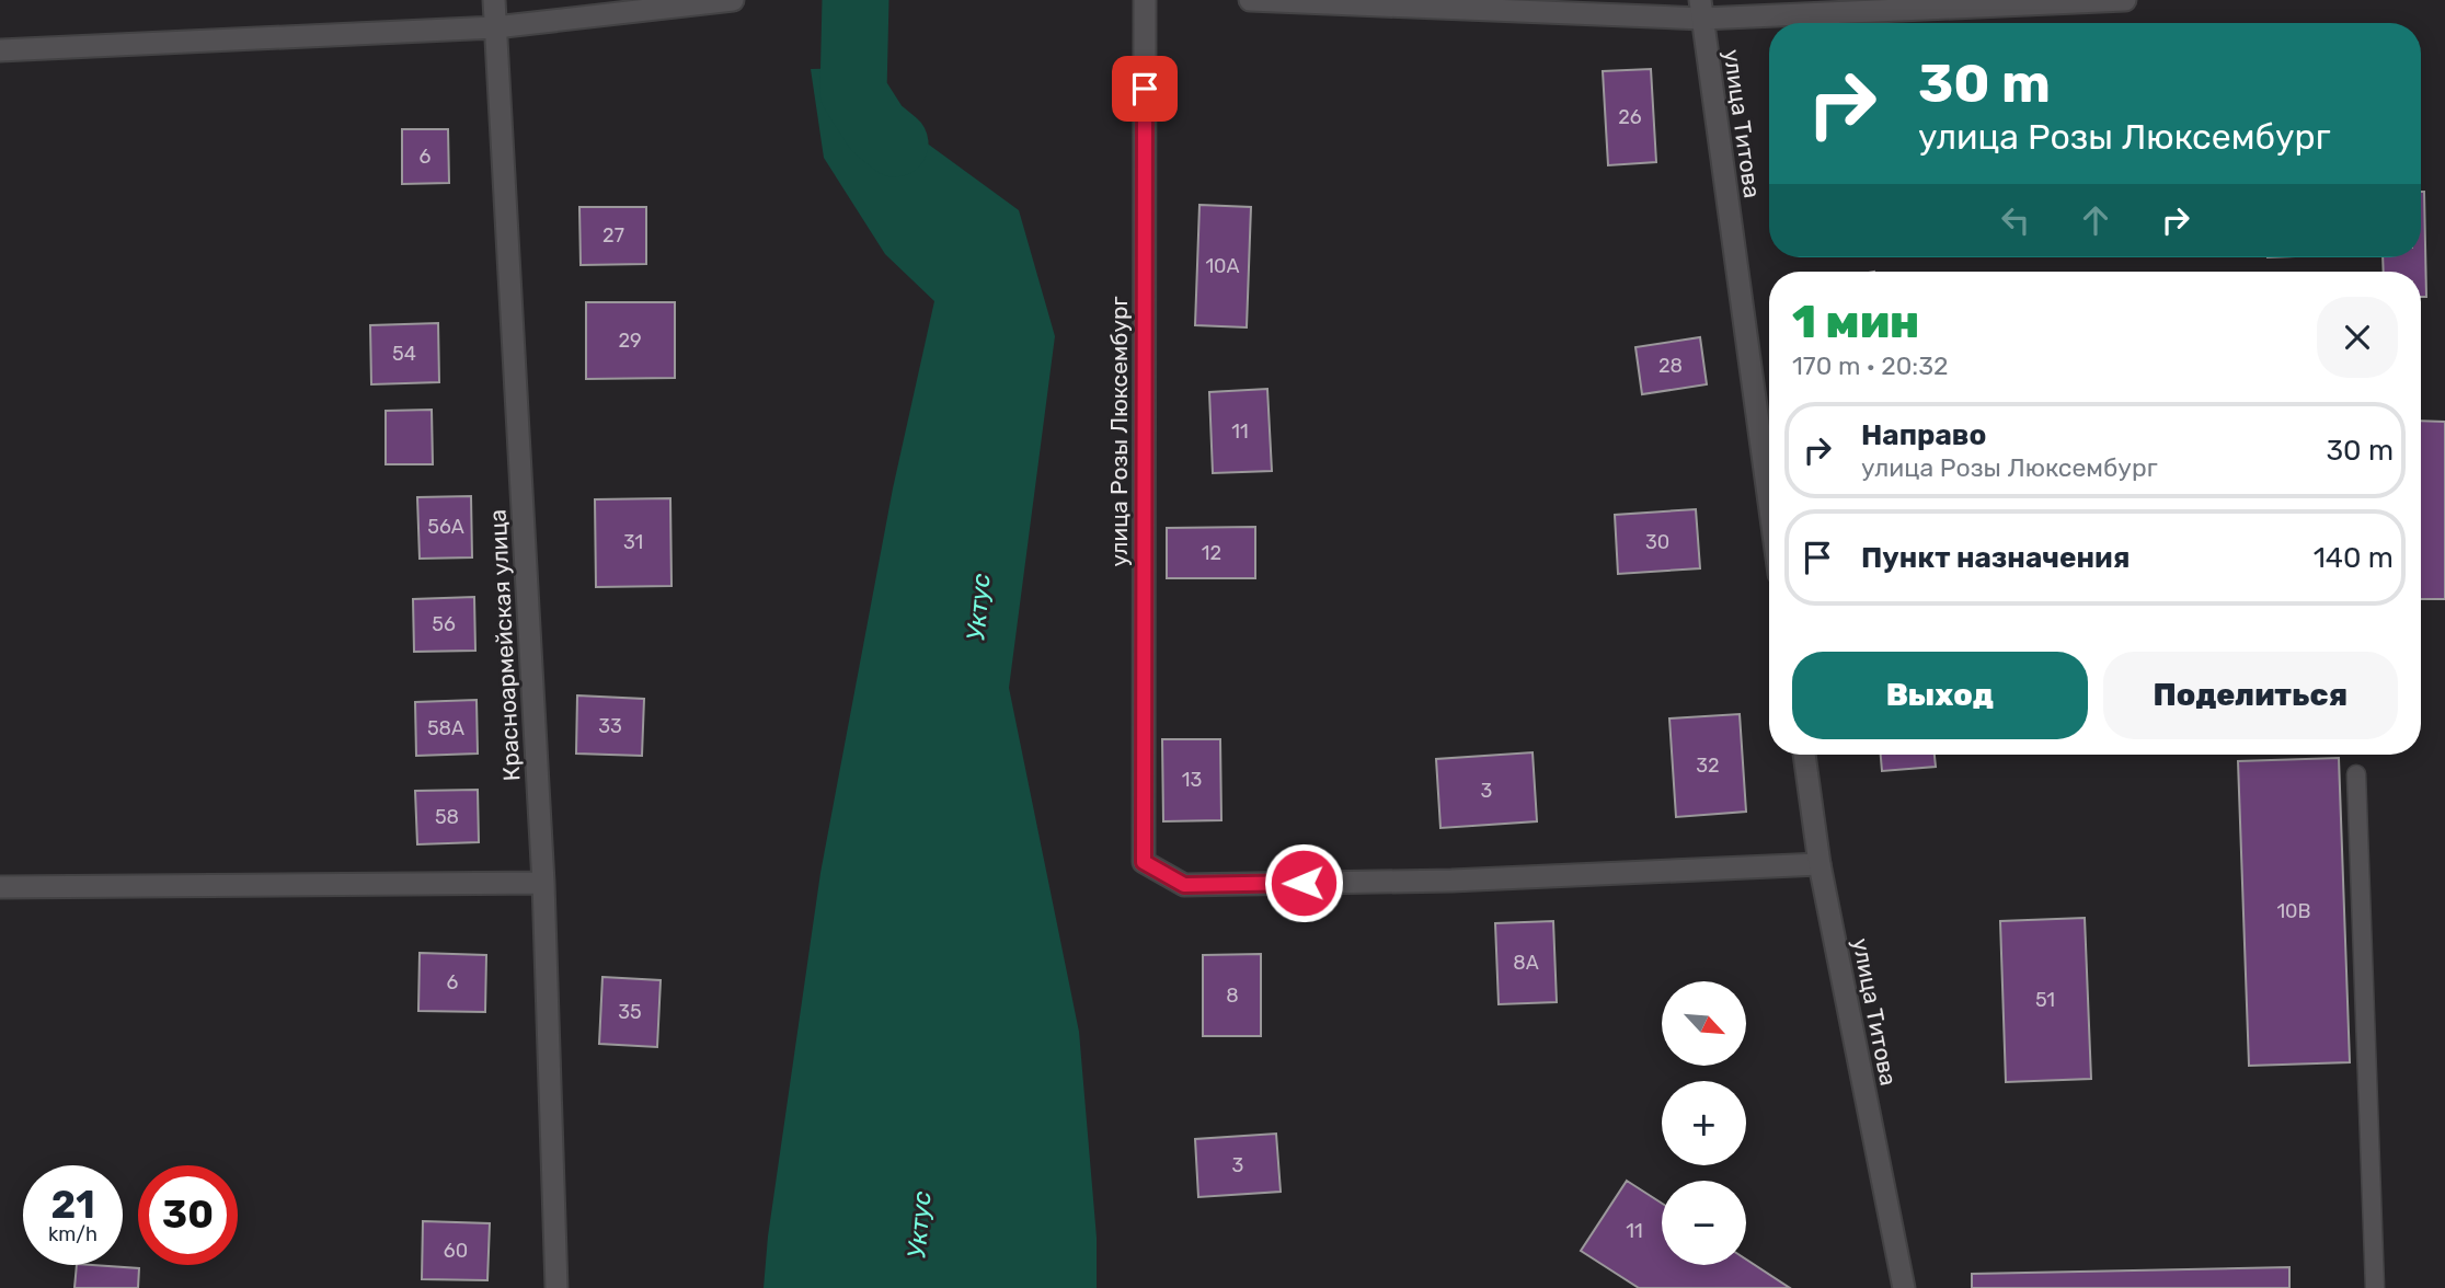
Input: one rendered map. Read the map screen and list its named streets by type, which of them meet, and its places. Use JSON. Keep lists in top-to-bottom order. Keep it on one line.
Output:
{"streets":{"street":["улица Титова","улица Розы Люксембург","Красноармейская улица"]},"crossings":[["улица Титова","улица Розы Люксембург"]],"water":["Уктус"],"house_numbers":["26","6","27","10А","29","54","28","11","56А","31","30","12","56","33","58А","32","13","3","58","10В","8А","6","8","51","35","3","11","60"],"north":"bottom right","page":{"turn":["30 m","улица Розы Люксембург"],"heading":["1 мин","170 m · 20:32"],"list":[{"name":"Направо","note":"улица Розы Люксембург","value":"30 m"},{"name":"Пункт назначения","value":"140 m"}],"buttons":["Выход","Поделиться"],"map_buttons":["+","−"],"speed":"21 km/h","limit":"30"}}
